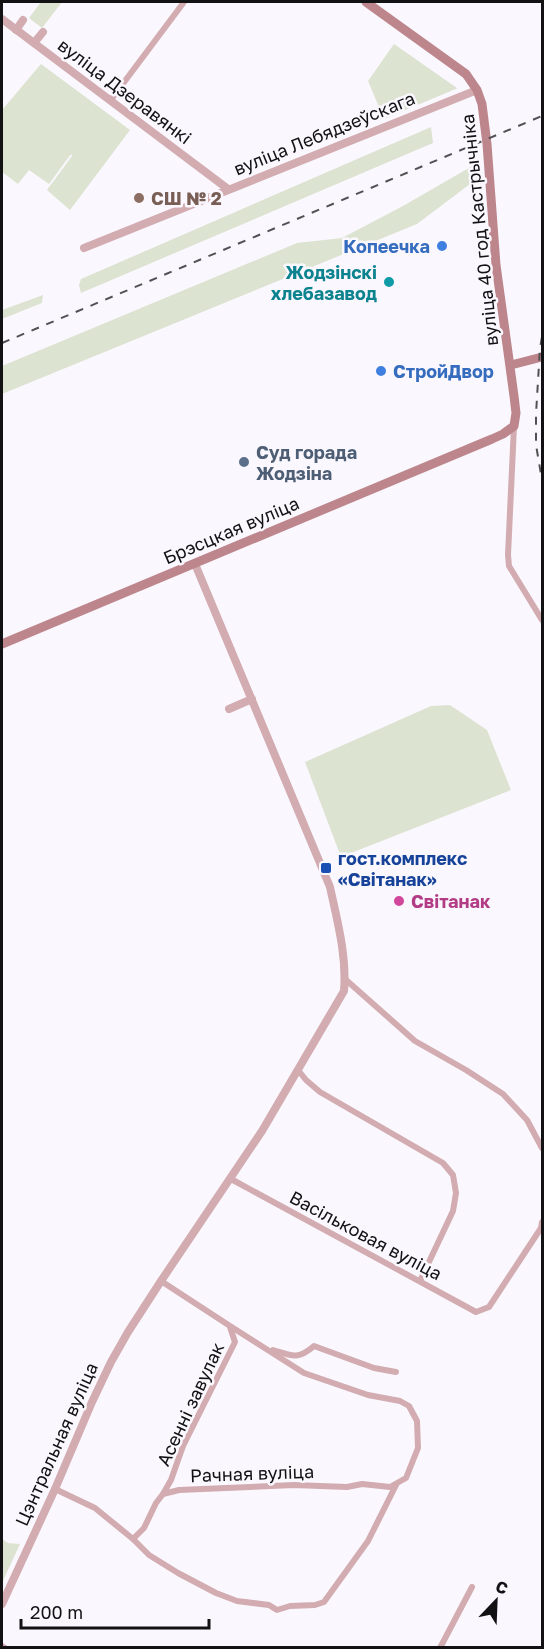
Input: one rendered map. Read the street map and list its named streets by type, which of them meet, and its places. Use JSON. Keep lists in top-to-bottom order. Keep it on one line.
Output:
{"streets":{"main road":["вуліца 40 год Кастрычніка","Брэсцкая вуліца"],"street":["вуліца Дзеравянкі","вуліца Лебядзеўскага","Васільковая вуліца","Асенні завулак","Цэнтральная вуліца","Рачная вуліца"]},"crossings":[["вуліца Дзеравянкі","вуліца Лебядзеўскага"],["вуліца Лебядзеўскага","вуліца 40 год Кастрычніка"],["Васільковая вуліца","Цэнтральная вуліца"],["Асенні завулак","Рачная вуліца"]],"places":{"other":["СШ № 2","Копеечка","Жодзінскі хлебазавод","СтройДвор","Суд горада Жодзіна","Світанак"],"transit":["гост.комплекс «Світанак»"]},"scale_bar":"200 m","north":"top right"}
